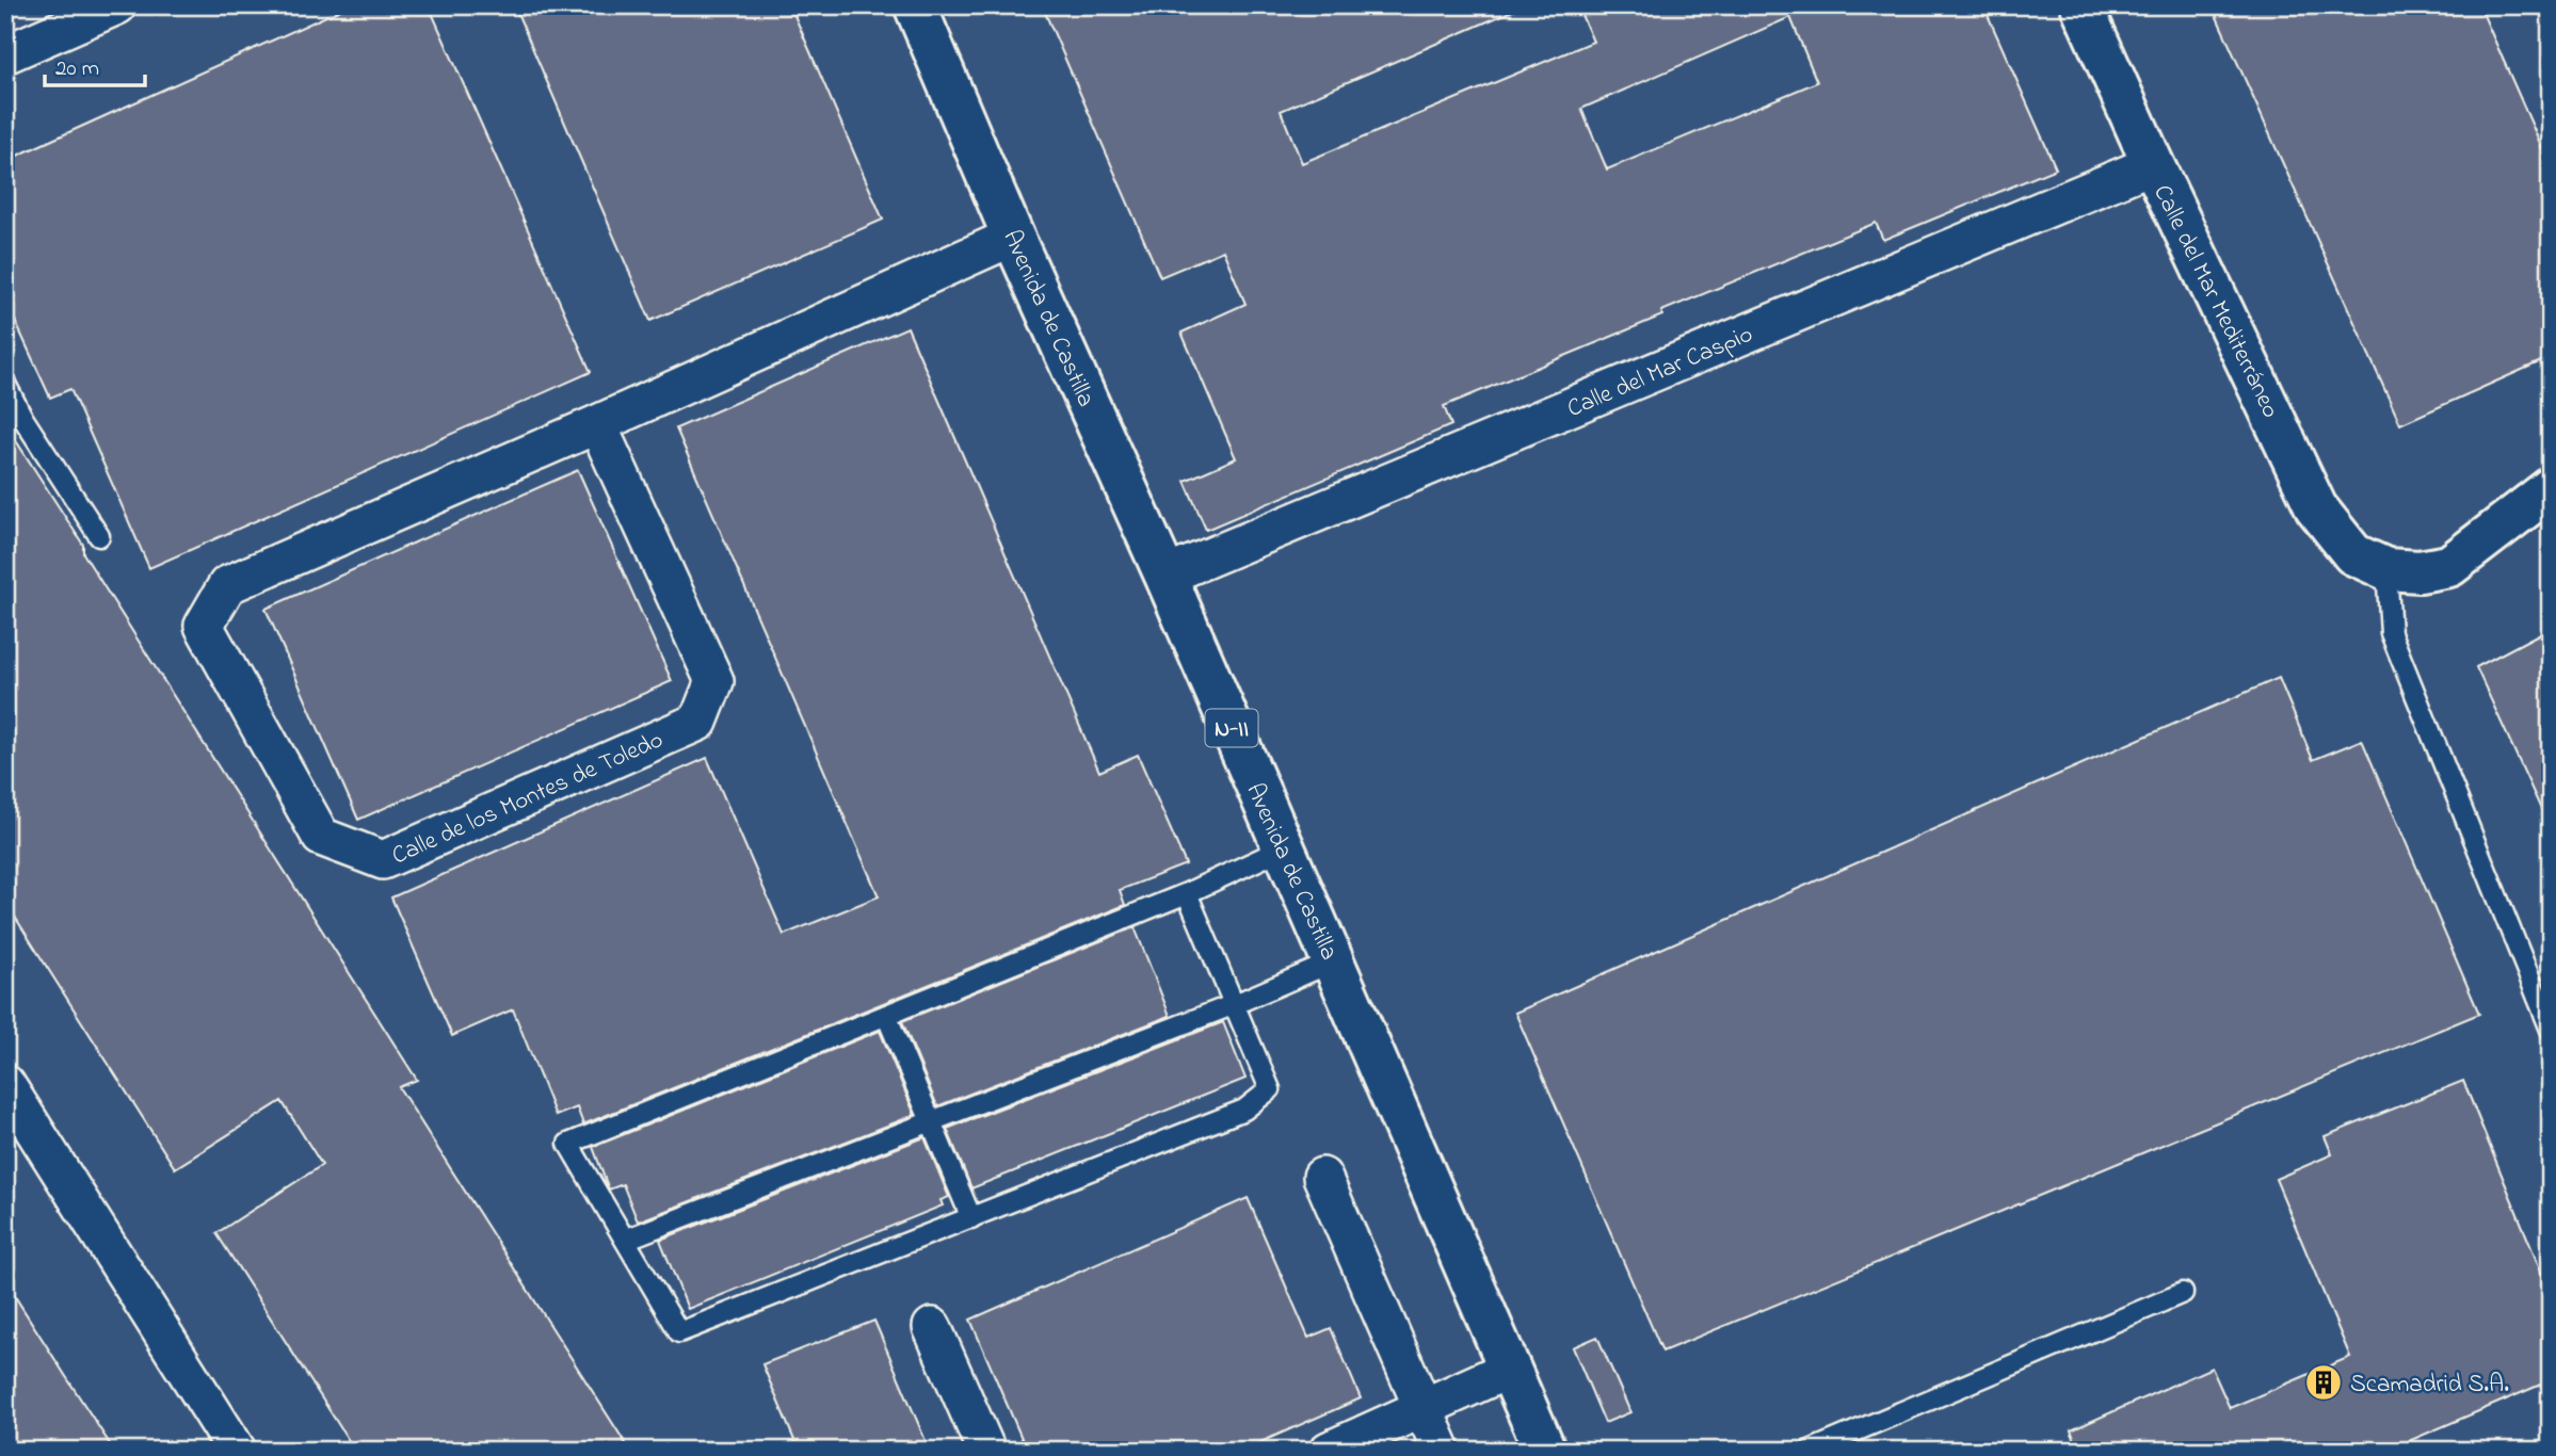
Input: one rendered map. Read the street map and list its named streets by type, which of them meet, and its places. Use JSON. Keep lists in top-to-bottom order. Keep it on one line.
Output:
{"streets":{"main road":["Calle del Mar Mediterráneo","Avenida de Castilla","N-II"],"street":["Calle del Mar Caspio","Calle de los Montes de Toledo"]},"crossings":[["Calle del Mar Mediterráneo","Calle del Mar Caspio"],["Avenida de Castilla","Calle del Mar Caspio"],["Avenida de Castilla","Calle de los Montes de Toledo"]],"places":{"building":["Scamadrid S.A."]},"scale_bar":"20 m"}
